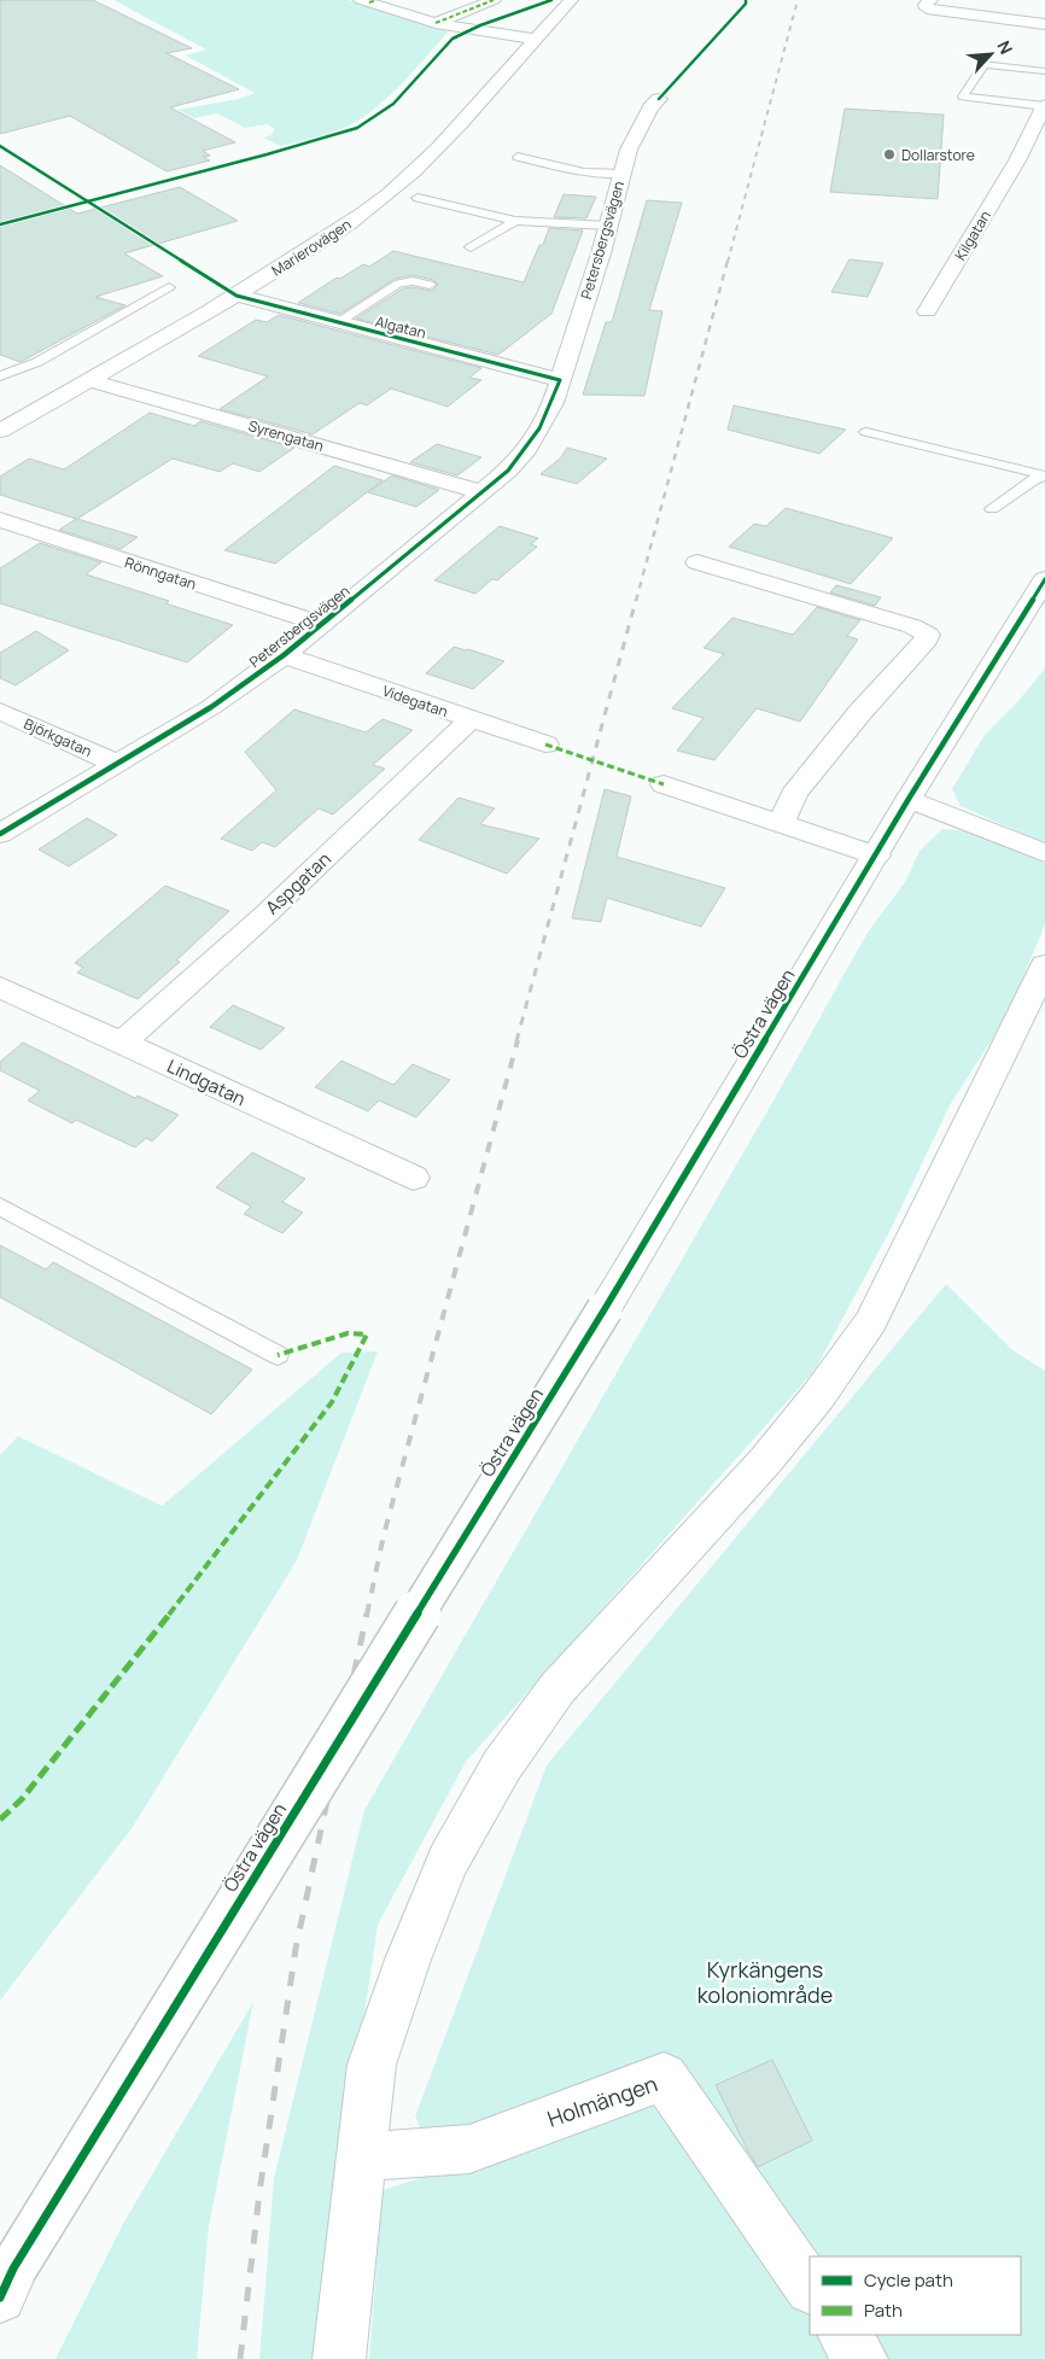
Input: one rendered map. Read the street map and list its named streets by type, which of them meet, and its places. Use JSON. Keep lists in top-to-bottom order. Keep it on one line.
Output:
{"streets":{"street":["Kilgatan","Petersbergsvägen","Marierovägen","Algatan","Syrengatan","Rönngatan","Videgatan","Björkgatan","Aspgatan","Östra vägen","Lindgatan","Holmängen"]},"crossings":[["Petersbergsvägen","Algatan"],["Petersbergsvägen","Syrengatan"],["Petersbergsvägen","Rönngatan"],["Petersbergsvägen","Videgatan"],["Petersbergsvägen","Björkgatan"],["Marierovägen","Algatan"],["Marierovägen","Syrengatan"],["Videgatan","Aspgatan"],["Aspgatan","Lindgatan"]],"parks":["Kyrkängens koloniområde"],"places":["Dollarstore"],"legend":["Cycle path","Path"],"north":"top right"}
